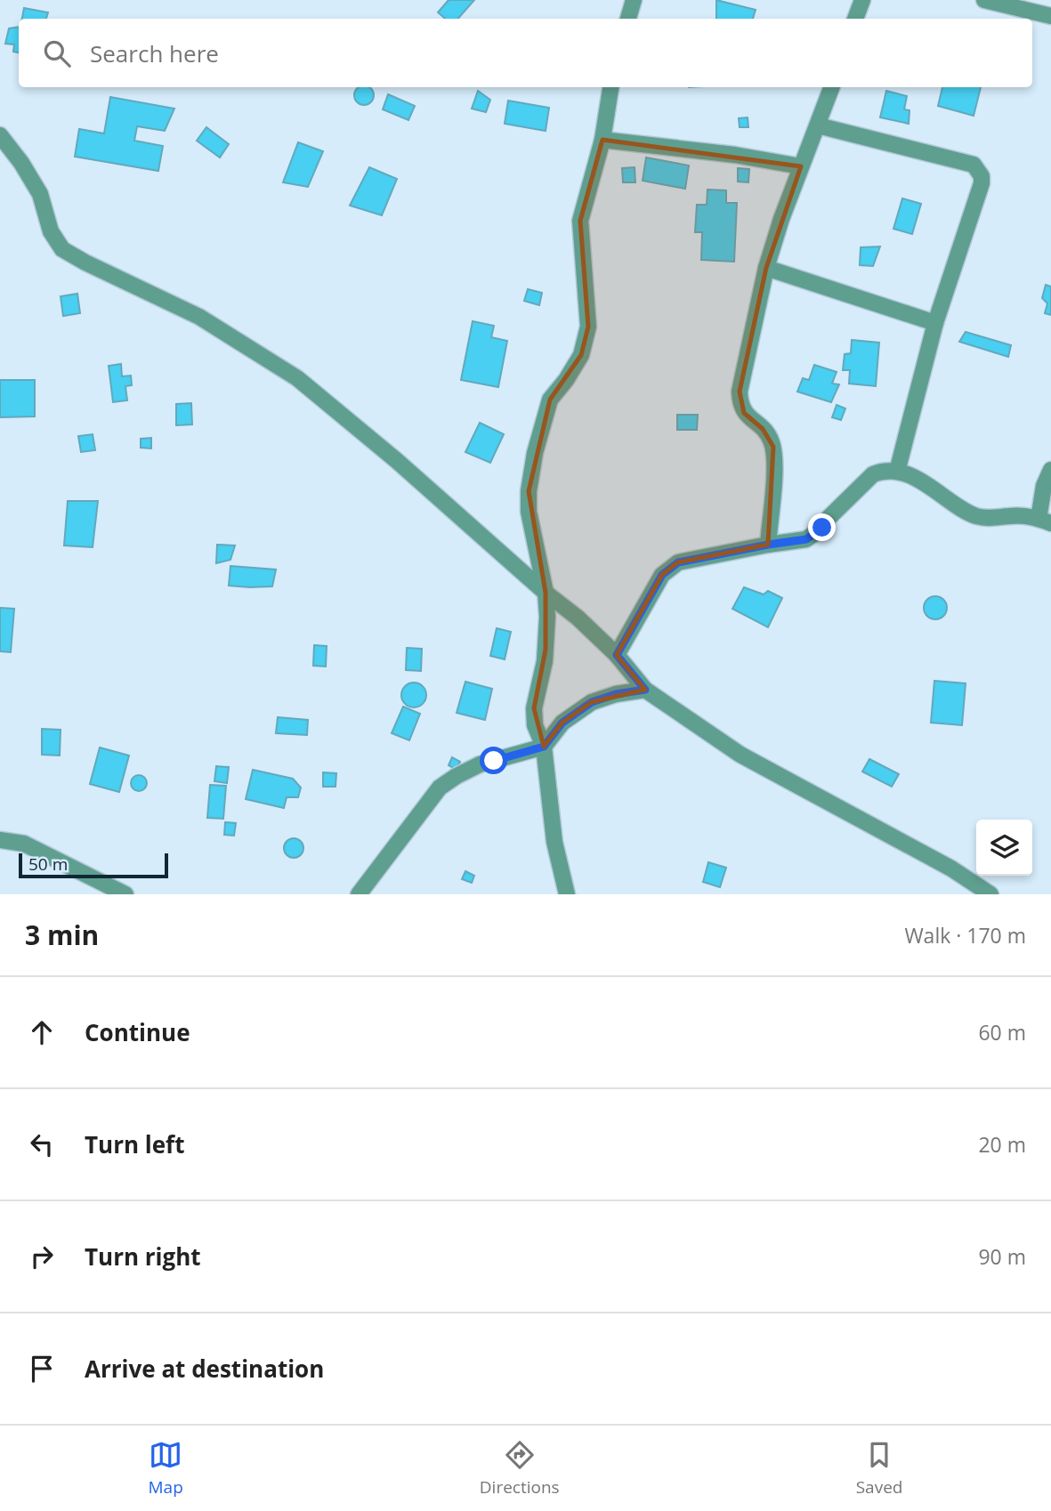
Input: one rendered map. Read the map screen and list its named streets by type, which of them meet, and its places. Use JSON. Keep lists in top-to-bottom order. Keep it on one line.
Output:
{"scale_bar":"50 m","page":{"search":"Search here","scale":"50 m","heading":["3 min","Walk · 170 m"],"list":[["Continue","60 m"],["Turn left","20 m"],["Turn right","90 m"],"Arrive at destination"],"nav":["Map","Directions","Saved"]}}
